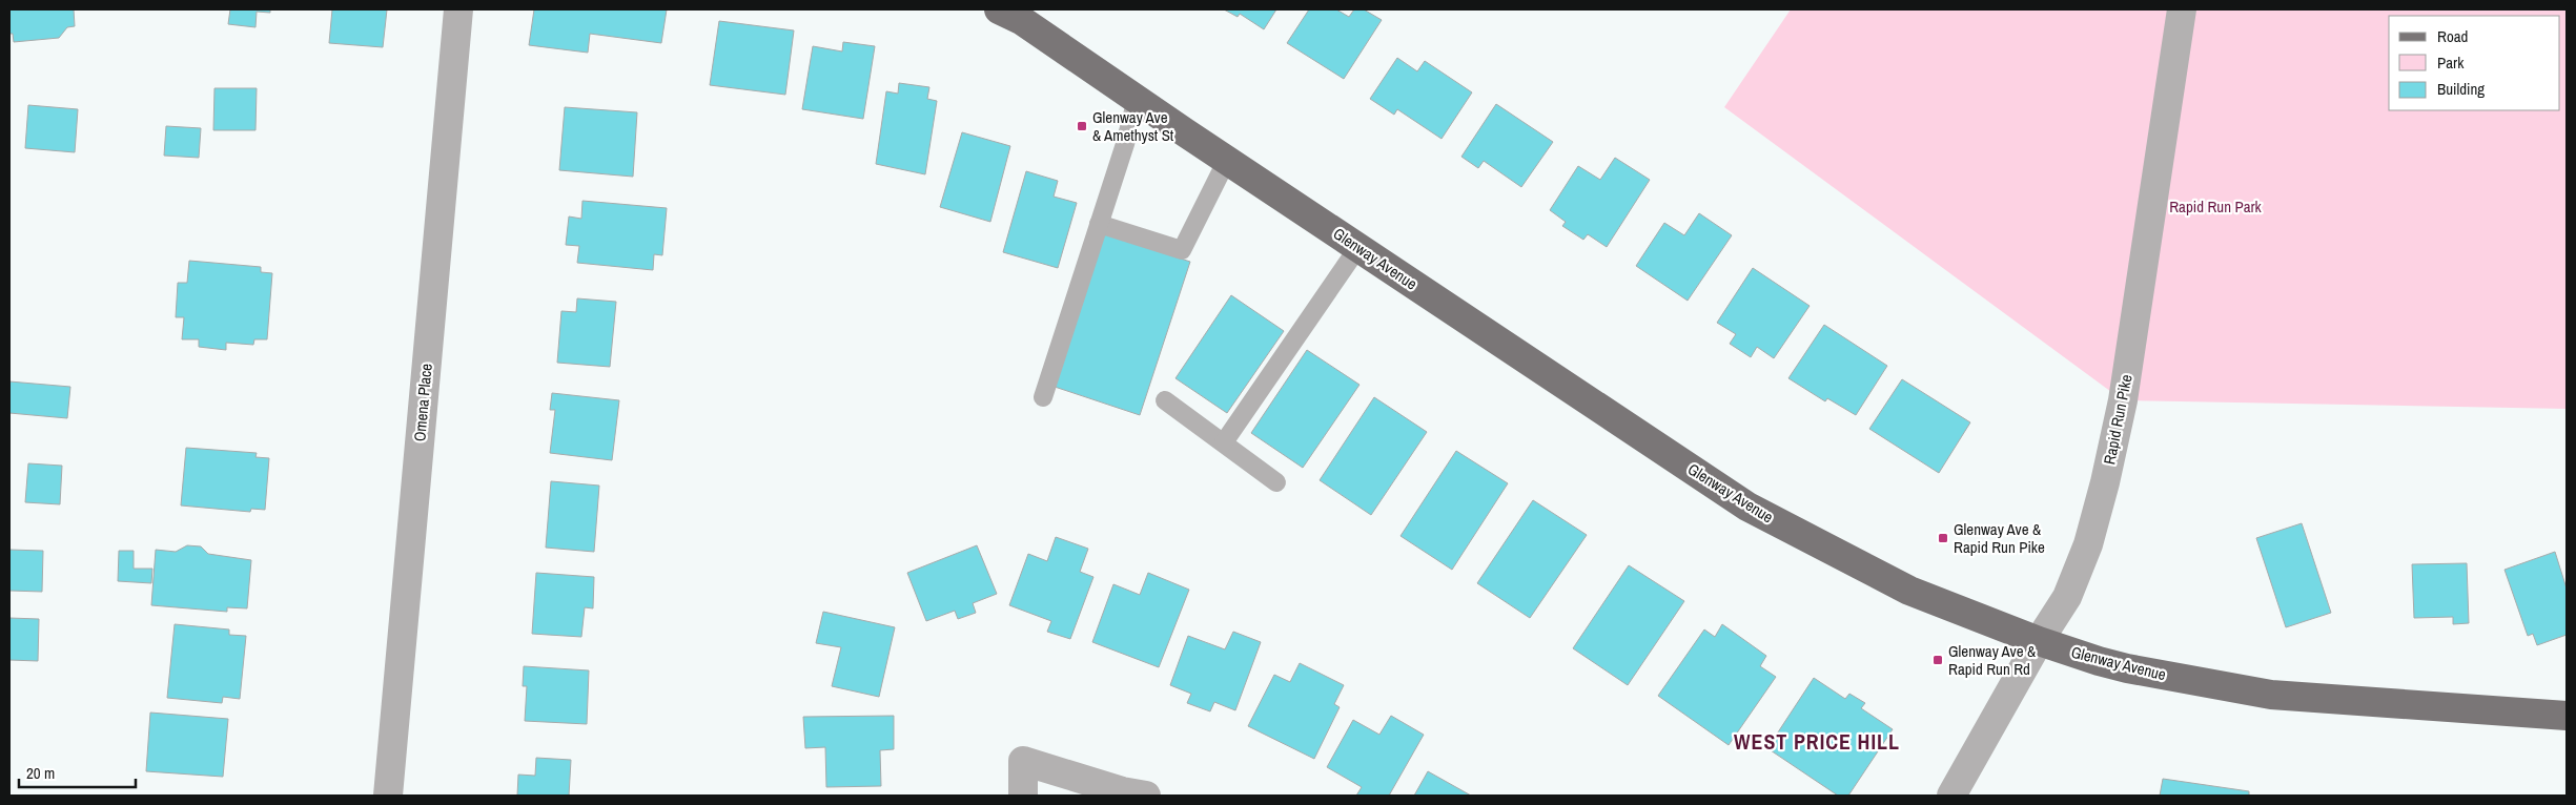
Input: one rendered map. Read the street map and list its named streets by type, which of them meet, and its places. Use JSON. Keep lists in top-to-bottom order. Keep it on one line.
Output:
{"streets":{"main road":["Glenway Avenue"],"street":["Omena Place","Rapid Run Pike"]},"crossings":[["Glenway Avenue","Rapid Run Pike"]],"districts":["WEST PRICE HILL"],"parks":["Rapid Run Park"],"places":{"transit":["Glenway Ave & Amethyst St","Glenway Ave & Rapid Run Pike","Glenway Ave & Rapid Run Rd"]},"legend":["Road","Park","Building"],"scale_bar":"20 m"}
